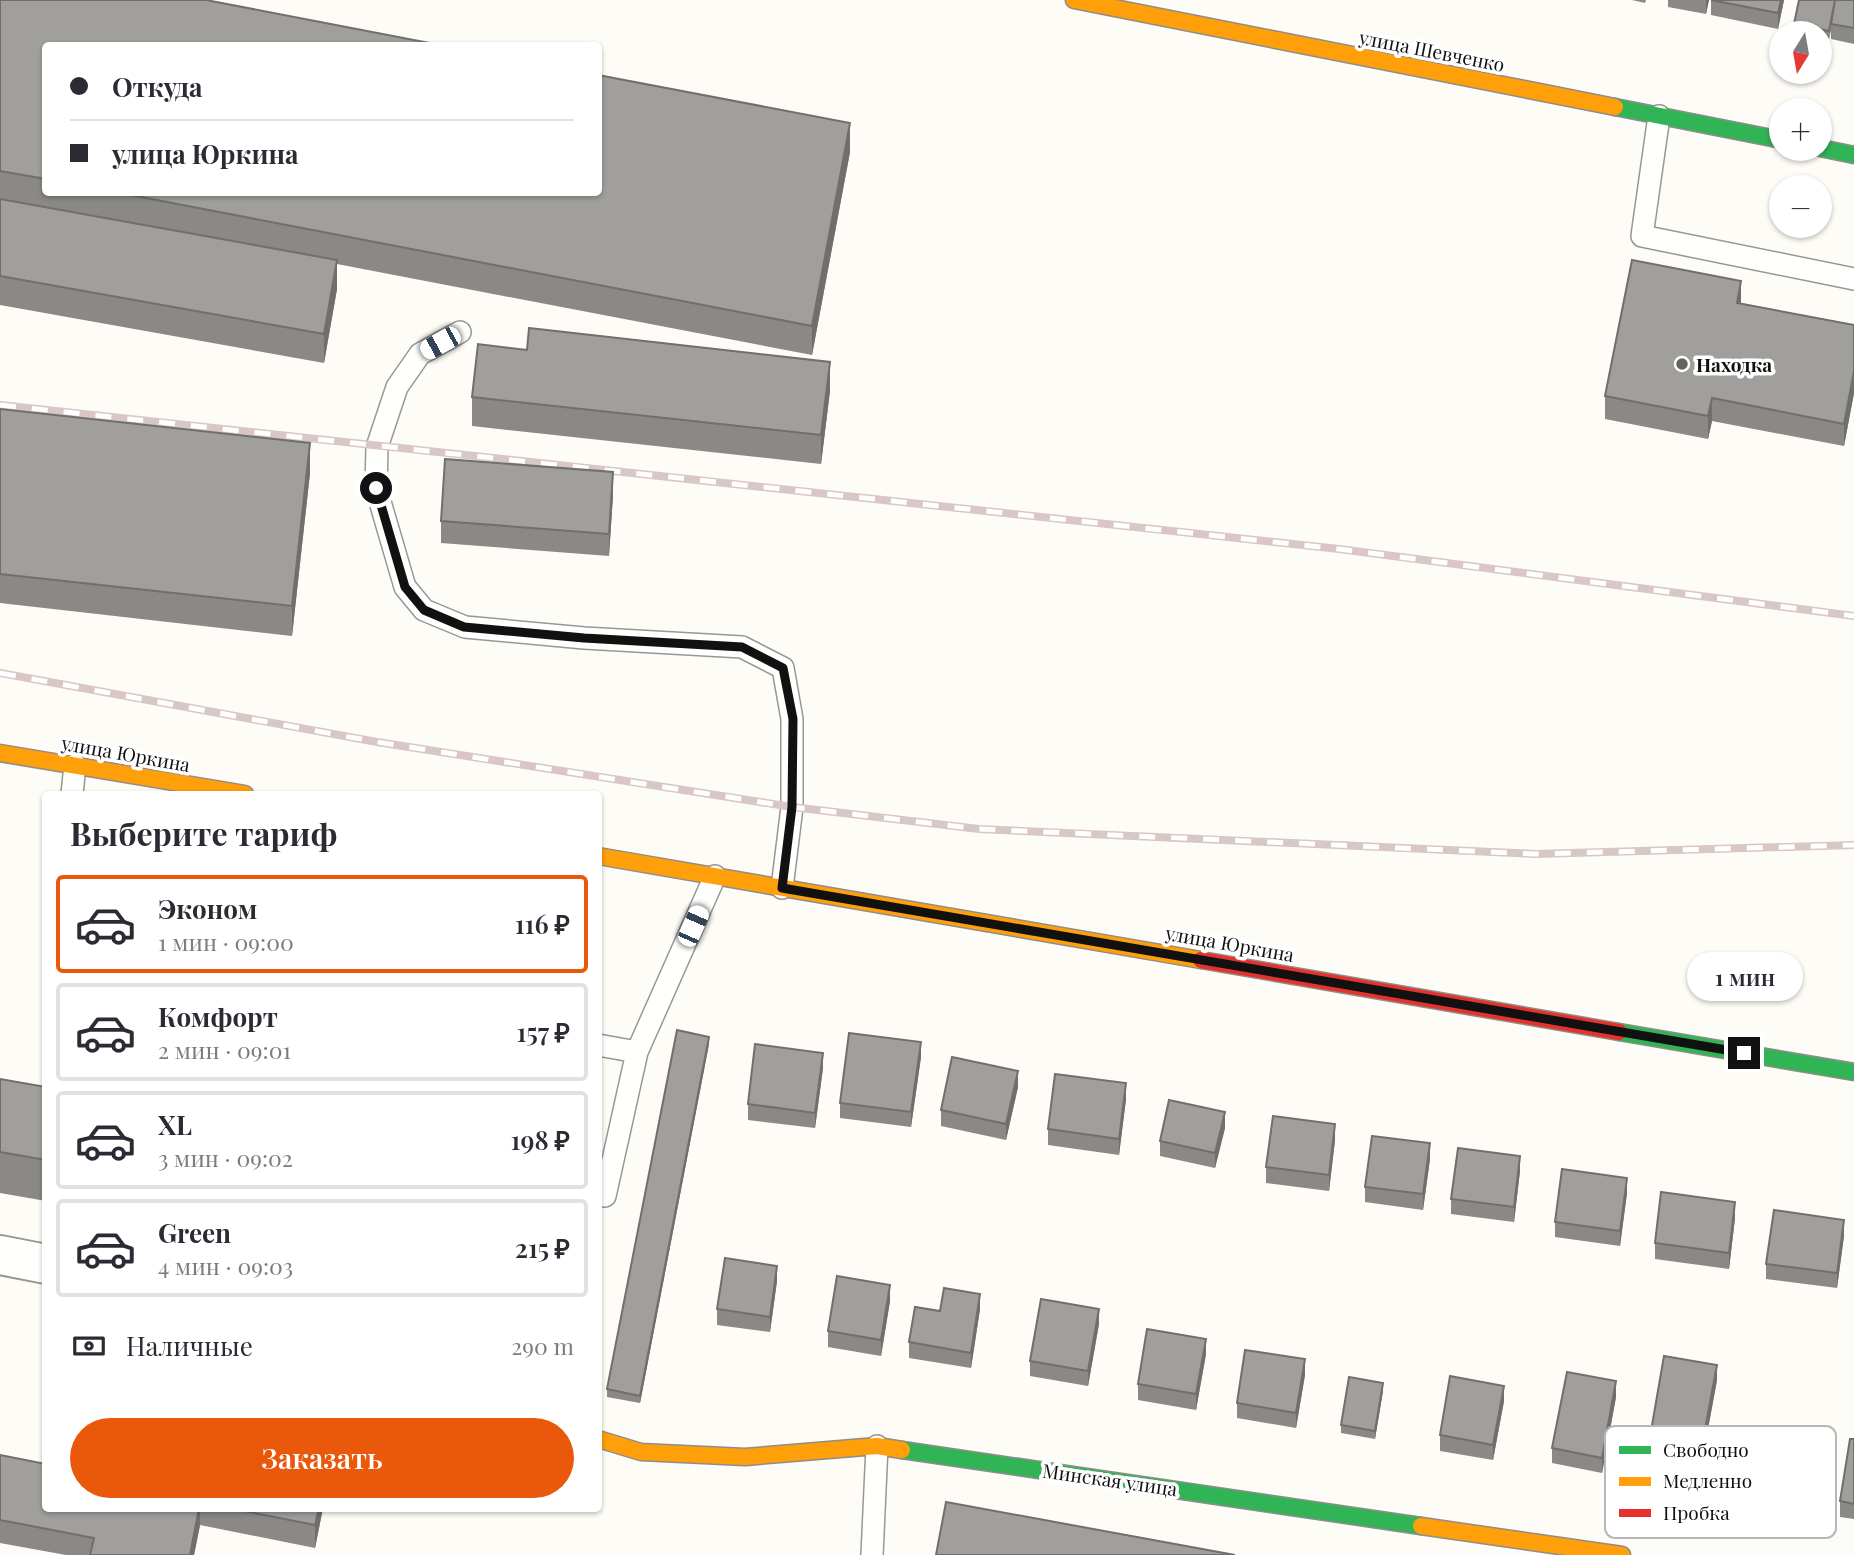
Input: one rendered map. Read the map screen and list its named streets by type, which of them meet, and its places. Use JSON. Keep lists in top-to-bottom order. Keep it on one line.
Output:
{"streets":{"main road":["улица Шевченко","улица Юркина","Минская улица"]},"places":["Находка"],"legend":["Свободно","Медленно","Пробка"],"north":"bottom","page":{"map_buttons":["+","−"],"banner":["Откуда","улица Юркина"],"heading":"Выберите тариф","list":[{"name":"Эконом","note":"1 мин · 09:00","value":"116 ₽"},{"name":"Комфорт","note":"2 мин · 09:01","value":"157 ₽"},{"name":"XL","note":"3 мин · 09:02","value":"198 ₽"},{"name":"Green","note":"4 мин · 09:03","value":"215 ₽"}],"bubble":"1 мин","pay":["Наличные","290 m"],"buttons":"Заказать"}}
